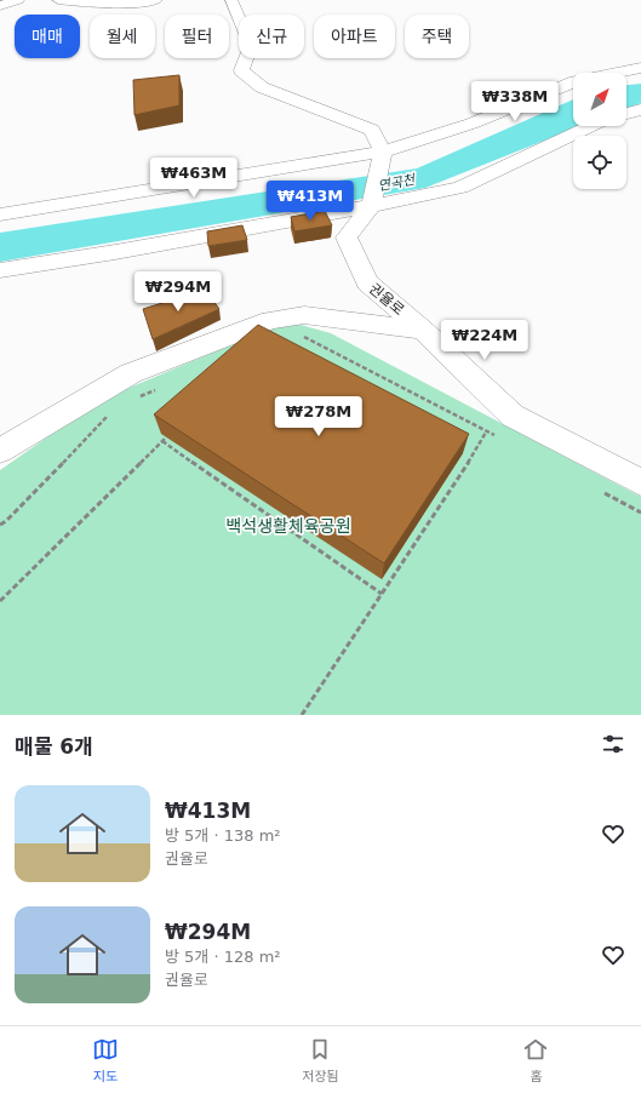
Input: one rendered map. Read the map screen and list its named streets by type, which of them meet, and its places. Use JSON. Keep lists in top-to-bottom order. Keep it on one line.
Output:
{"streets":{"street":["권율로"]},"water":["연곡천"],"parks":["백석생활체육공원"],"north":"top right","page":{"chip":["매매","월세","필터","신규","아파트","주택"],"price":["₩338M","₩463M","₩413M","₩294M","₩224M","₩278M"],"heading":"매물 6개","list":[{"name":"₩413M","note":"방 5개 · 138 m² · 권율로"},{"name":"₩294M","note":"방 5개 · 128 m² · 권율로"}],"tabs":["지도","저장됨","홈"]}}
